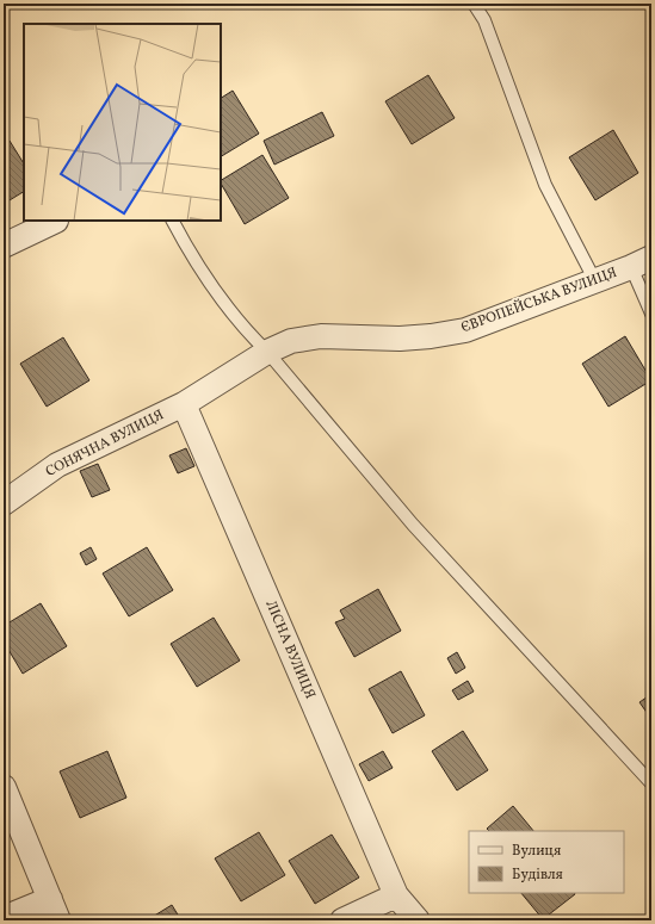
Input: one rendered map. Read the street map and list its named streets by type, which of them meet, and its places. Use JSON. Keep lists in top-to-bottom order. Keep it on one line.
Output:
{"streets":{"street":["ЄВРОПЕЙСЬКА ВУЛИЦЯ","СОНЯЧНА ВУЛИЦЯ","ЛІСНА ВУЛИЦЯ"]},"crossings":[["ЄВРОПЕЙСЬКА ВУЛИЦЯ","СОНЯЧНА ВУЛИЦЯ"],["ЄВРОПЕЙСЬКА ВУЛИЦЯ","ЛІСНА ВУЛИЦЯ"],["СОНЯЧНА ВУЛИЦЯ","ЛІСНА ВУЛИЦЯ"]],"legend":["Вулиця","Будівля"]}
